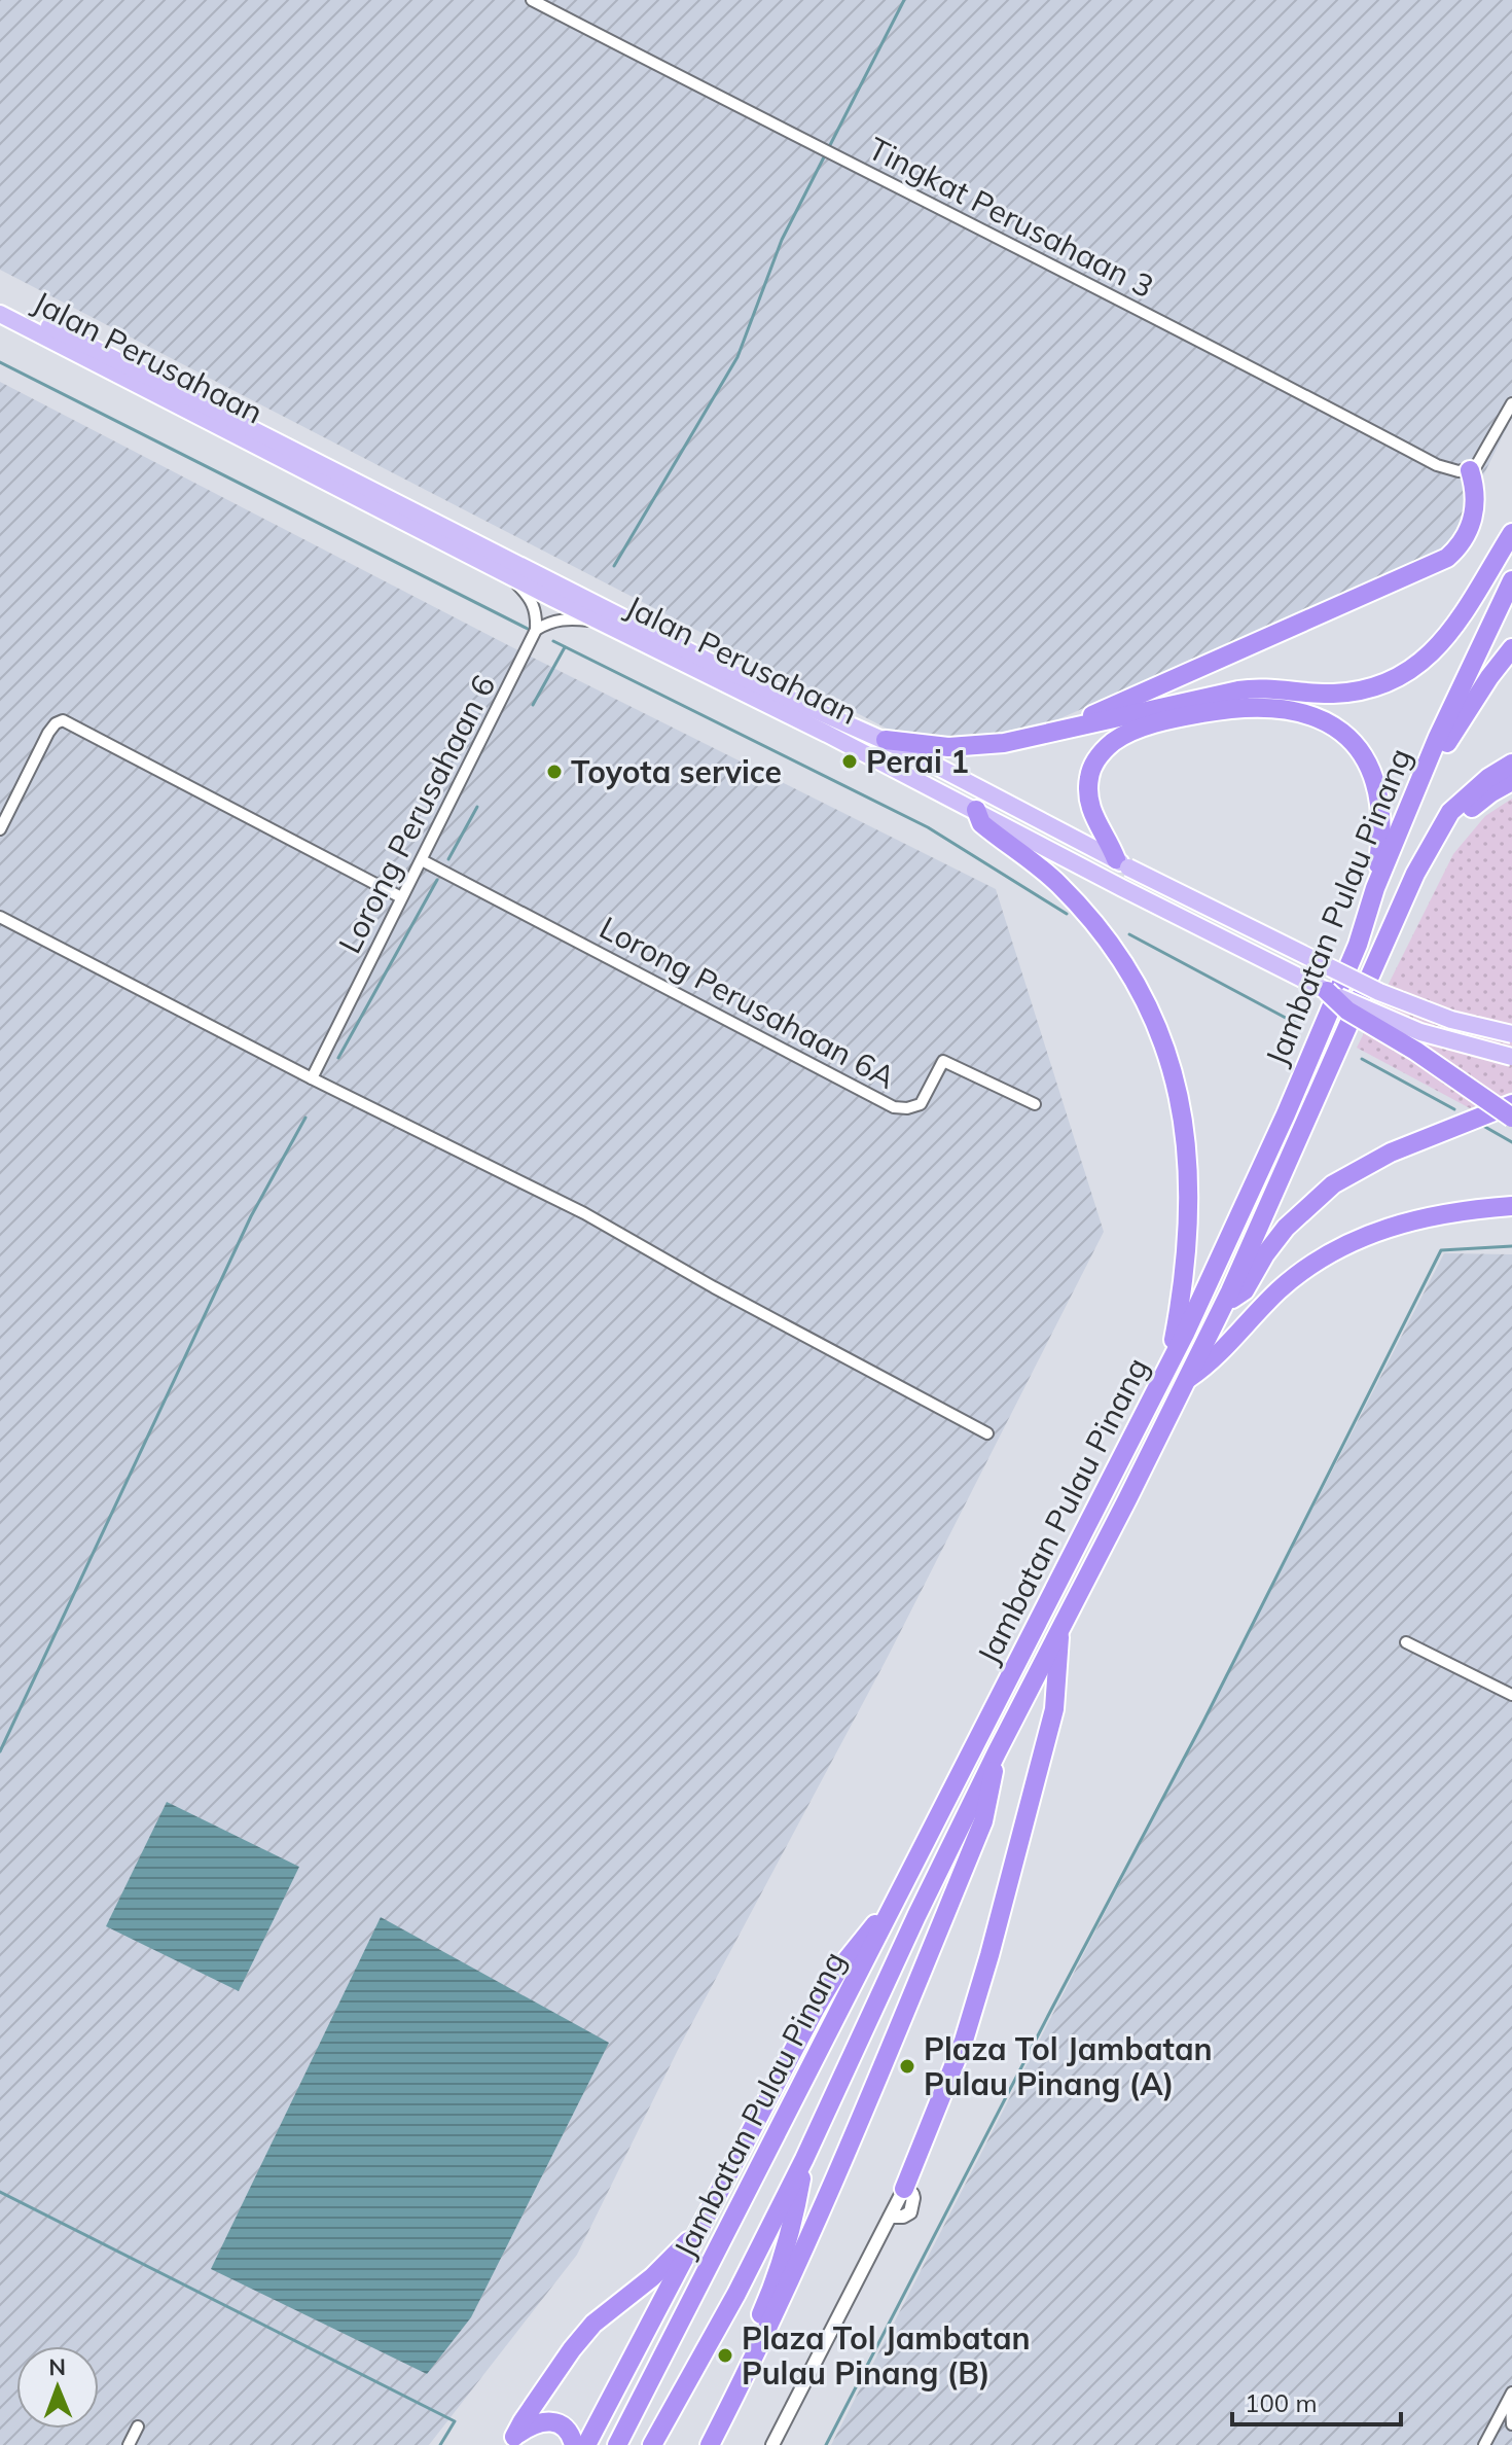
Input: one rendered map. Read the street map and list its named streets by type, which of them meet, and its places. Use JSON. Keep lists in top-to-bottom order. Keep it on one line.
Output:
{"streets":{"highway":["Jambatan Pulau Pinang"],"main road":["Jalan Perusahaan"],"street":["Tingkat Perusahaan 3","Lorong Perusahaan 6","Lorong Perusahaan 6A"]},"crossings":[["Lorong Perusahaan 6","Lorong Perusahaan 6A"]],"places":["Perai 1","Toyota service","Plaza Tol Jambatan Pulau Pinang (A)","Plaza Tol Jambatan Pulau Pinang (B)"],"scale_bar":"100 m","north":"top"}
